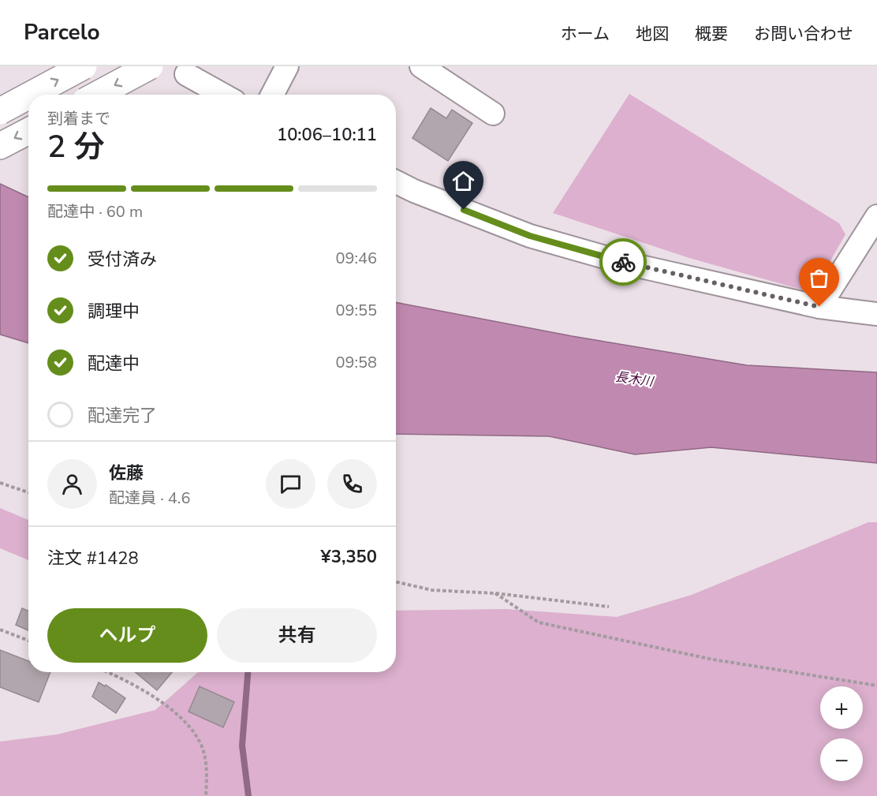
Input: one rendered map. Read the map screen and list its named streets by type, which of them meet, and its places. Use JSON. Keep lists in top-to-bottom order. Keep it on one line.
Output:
{"water":["長木川"],"page":{"header":"Parcelo","nav":["ホーム","地図","概要","お問い合わせ"],"heading":["2 分","到着まで","10:06–10:11"],"panel":["佐藤","配達員 · 4.6","注文 #1428","¥3,350"],"bar":"配達中 · 60 m","list":[["受付済み","09:46"],["調理中","09:55"],["配達中","09:58"],"配達完了"],"buttons":["ヘルプ","共有"],"map_buttons":["+","−"]}}
